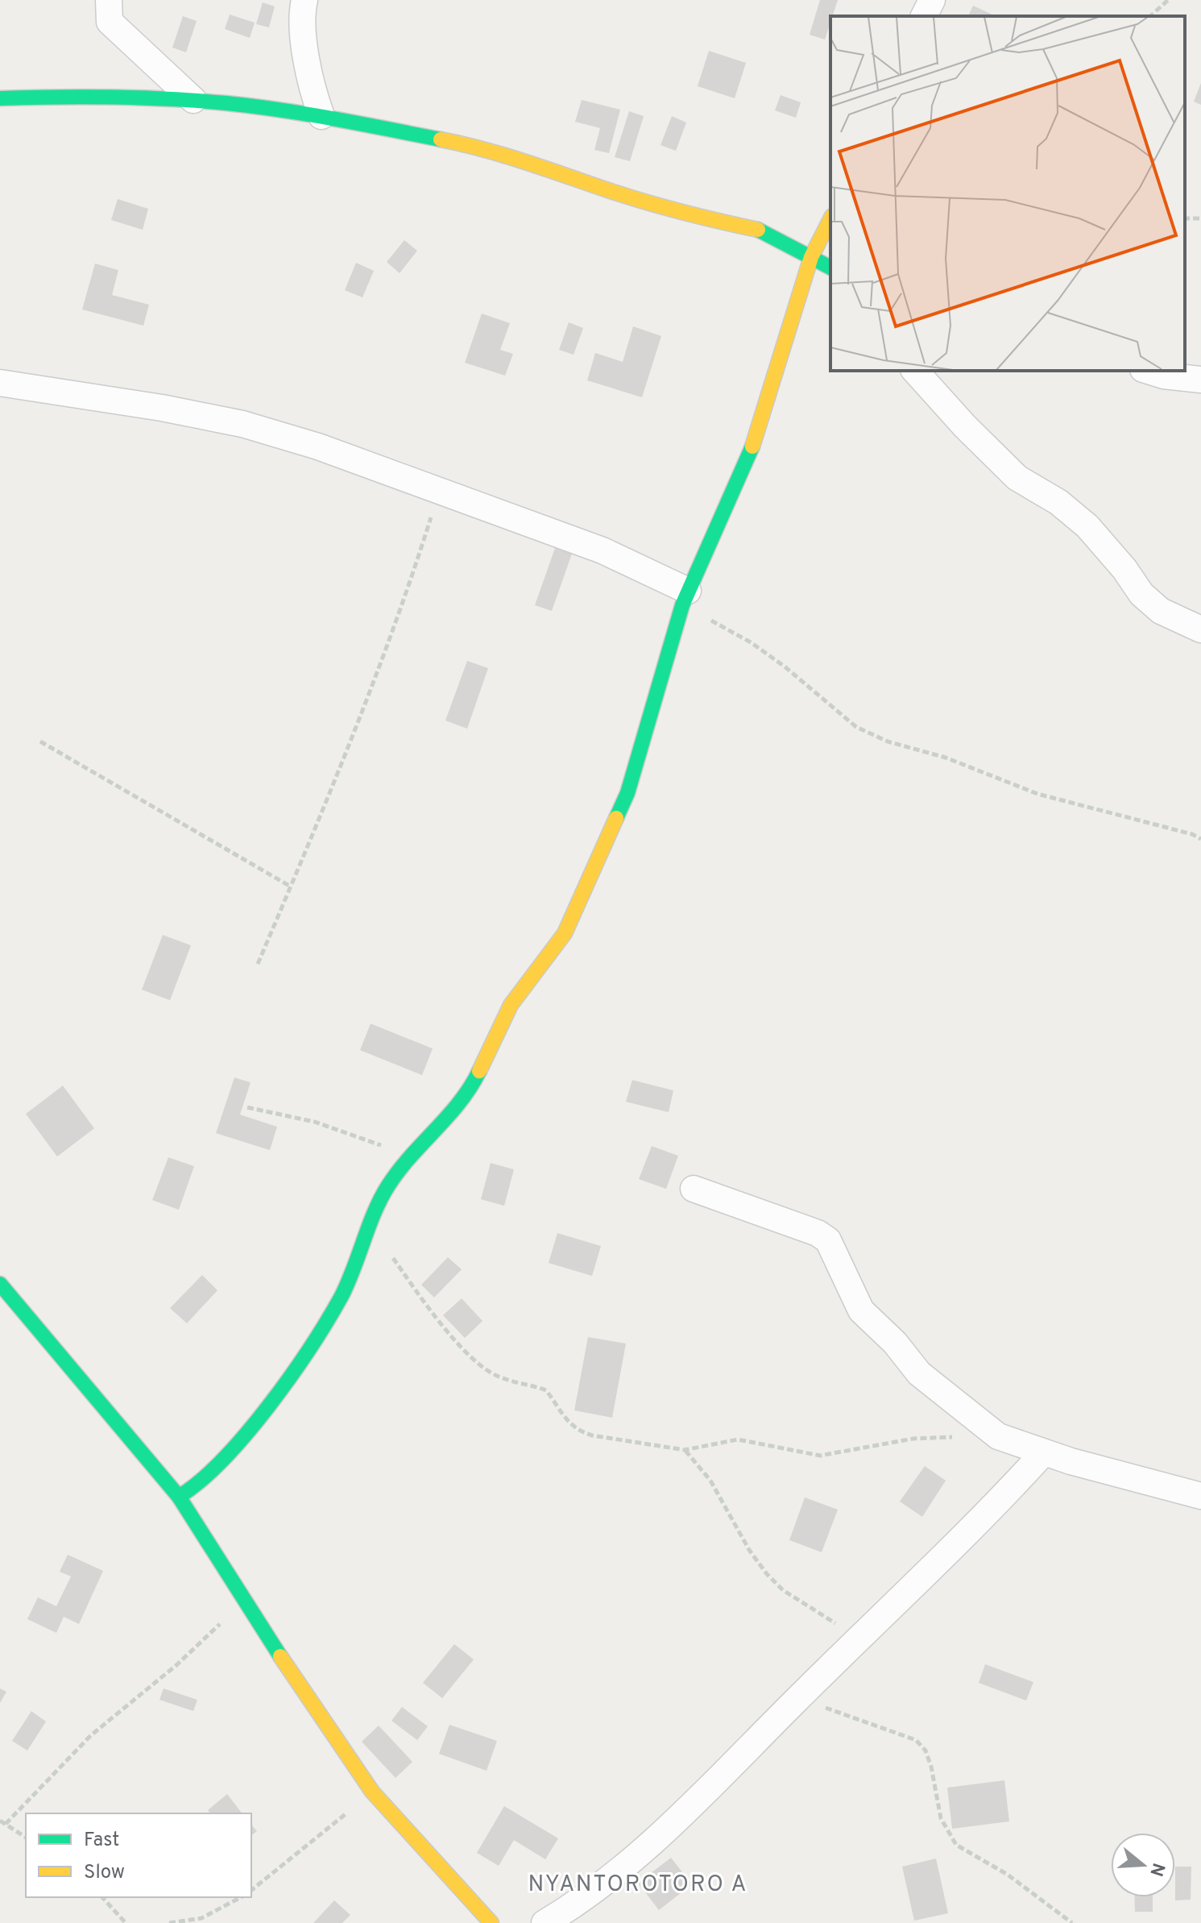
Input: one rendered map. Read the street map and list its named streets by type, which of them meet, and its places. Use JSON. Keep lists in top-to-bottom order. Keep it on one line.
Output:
{"districts":["NYANTOROTORO A"],"legend":["Fast","Slow"],"north":"right"}
